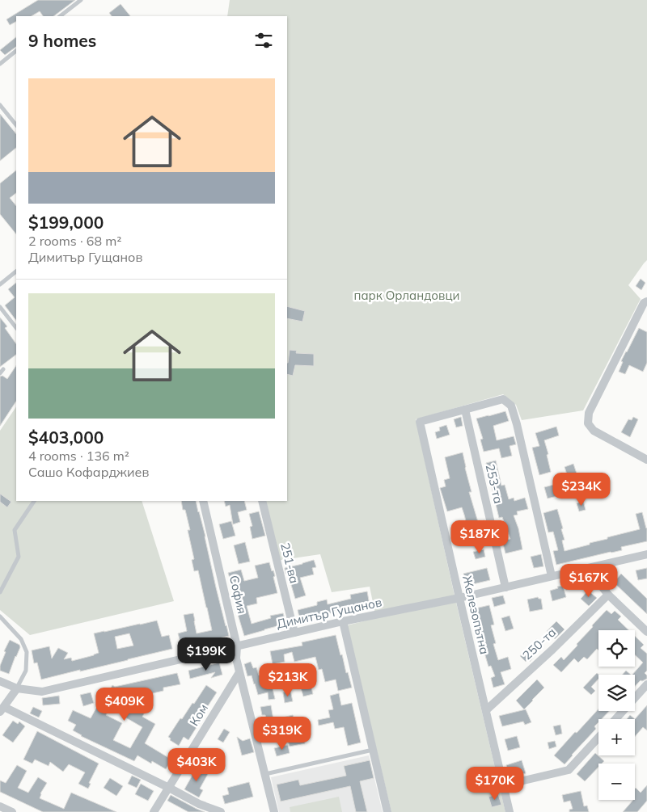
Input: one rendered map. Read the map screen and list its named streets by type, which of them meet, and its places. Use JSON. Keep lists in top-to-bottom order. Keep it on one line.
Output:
{"streets":{"street":["253-та","251-ва","София","Димитър Гущанов","Железопътна","250-та","Ком"]},"crossings":[["253-та","Димитър Гущанов"],["253-та","Железопътна"],["251-ва","Димитър Гущанов"],["София","Димитър Гущанов"],["София","Ком"],["Димитър Гущанов","Железопътна"],["Железопътна","250-та"]],"parks":["парк Орландовци"],"page":{"heading":"9 homes","list":[{"name":"$199,000","note":"2 rooms · 68 m² · Димитър Гущанов"},{"name":"$403,000","note":"4 rooms · 136 m² · Сашо Кофарджиев"}],"price":["$234K","$187K","$167K","$199K","$213K","$409K","$319K","$403K","$170K"],"map_buttons":["+","−"]}}
